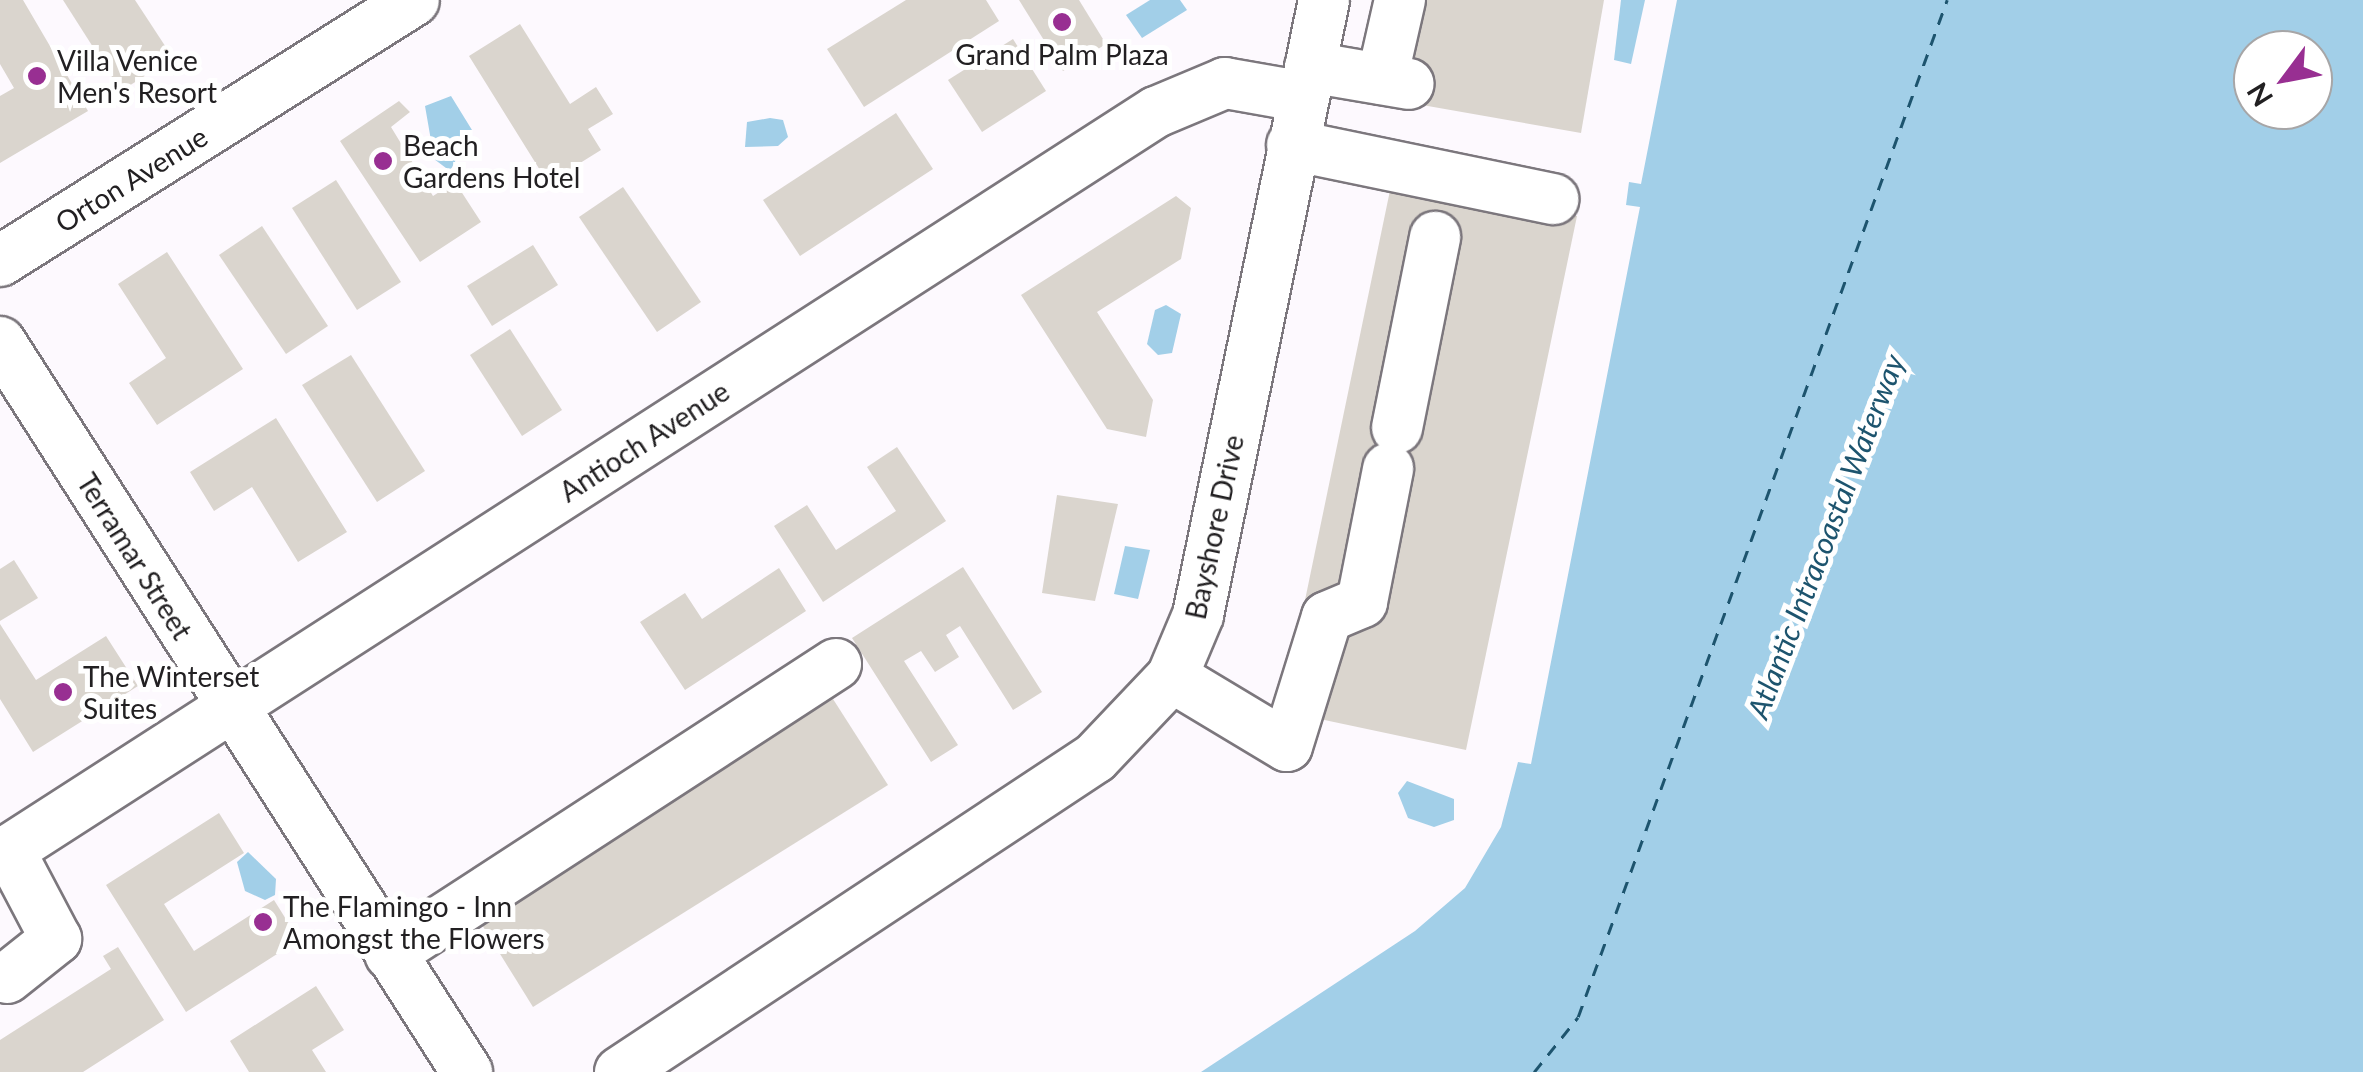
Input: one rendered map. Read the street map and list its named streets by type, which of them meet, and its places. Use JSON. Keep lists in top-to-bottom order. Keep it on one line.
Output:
{"streets":{"street":["Orton Avenue","Antioch Avenue","Bayshore Drive","Terramar Street"]},"crossings":[["Antioch Avenue","Bayshore Drive"],["Antioch Avenue","Terramar Street"]],"water":["Atlantic Intracoastal Waterway"],"places":["Grand Palm Plaza","Villa Venice Men's Resort","Beach Gardens Hotel","The Winterset Suites","The Flamingo - Inn Amongst the Flowers"],"north":"bottom left"}
